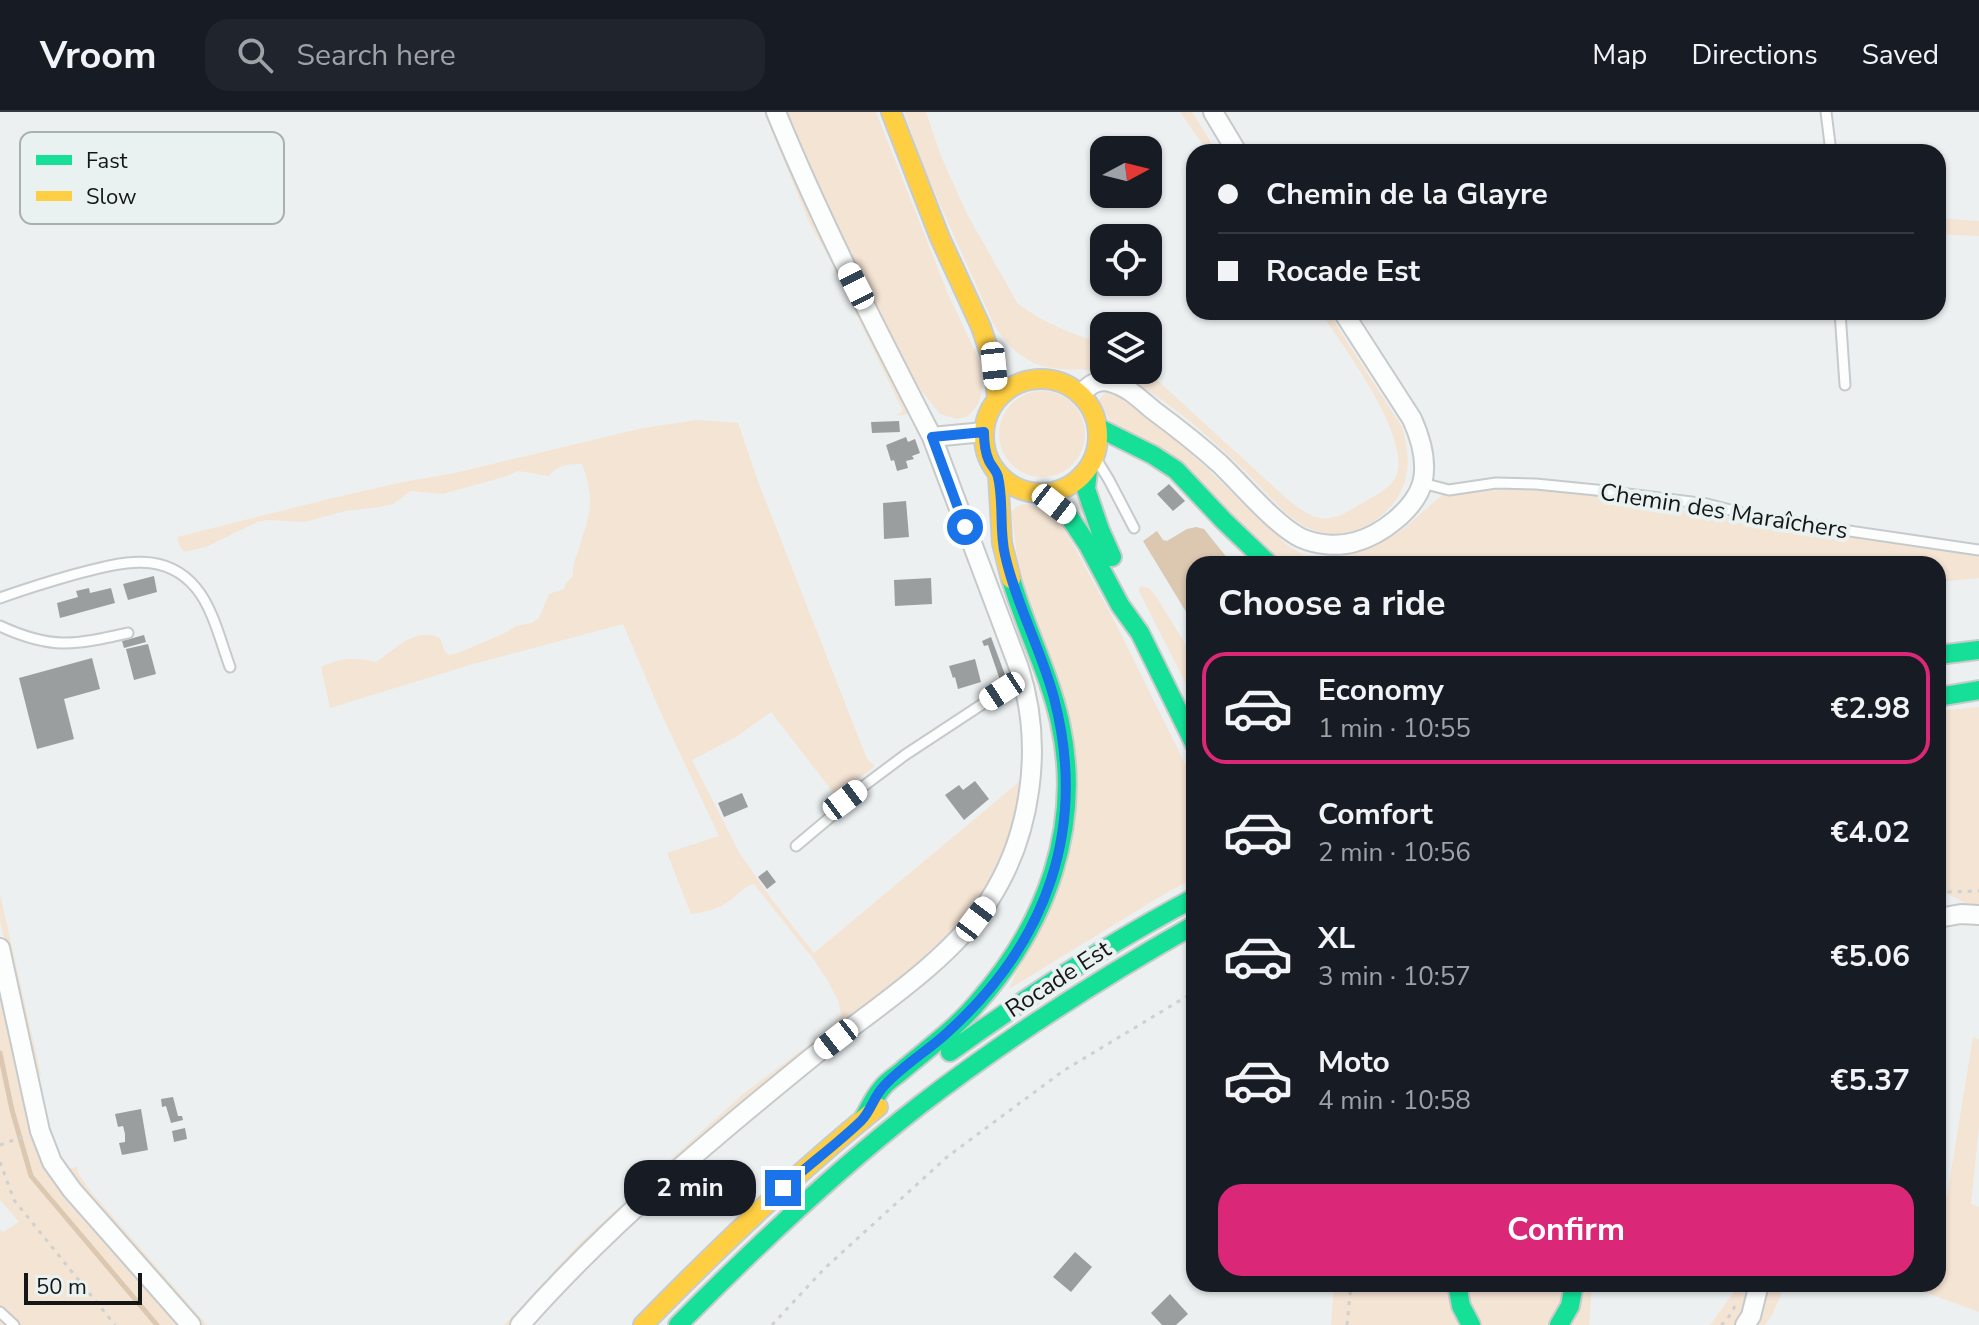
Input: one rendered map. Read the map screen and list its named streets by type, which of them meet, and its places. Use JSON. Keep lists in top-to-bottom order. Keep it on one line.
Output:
{"streets":{"main road":["Rocade Est"],"lane":["Chemin des Maraîchers"]},"legend":["Fast","Slow"],"scale_bar":"50 m","north":"right","page":{"header":"Vroom","search":"Search here","nav":["Map","Directions","Saved"],"banner":["Chemin de la Glayre","Rocade Est"],"heading":"Choose a ride","list":[{"name":"Economy","note":"1 min · 10:55","value":"€2.98"},{"name":"Comfort","note":"2 min · 10:56","value":"€4.02"},{"name":"XL","note":"3 min · 10:57","value":"€5.06"},{"name":"Moto","note":"4 min · 10:58","value":"€5.37"}],"bubble":"2 min","buttons":"Confirm","scale":"50 m"}}
